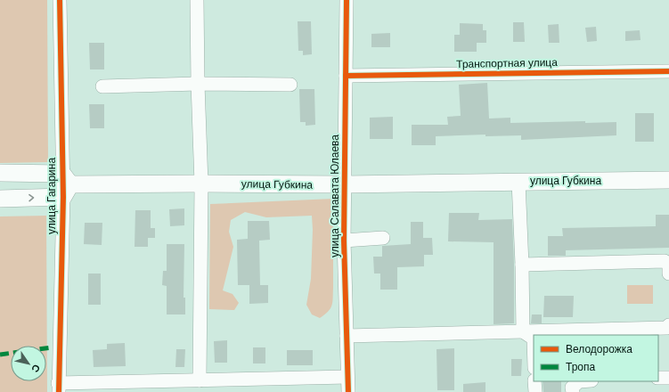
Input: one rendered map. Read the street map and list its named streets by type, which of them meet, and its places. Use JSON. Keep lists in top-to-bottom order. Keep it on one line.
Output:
{"streets":{"main road":["улица Губкина"],"street":["Транспортная улица","улица Гагарина","улица Салавата Юлаева"]},"crossings":[["Транспортная улица","улица Салавата Юлаева"],["улица Губкина","улица Гагарина"],["улица Губкина","улица Салавата Юлаева"]],"legend":["Велодорожка","Тропа"],"north":"bottom right"}
